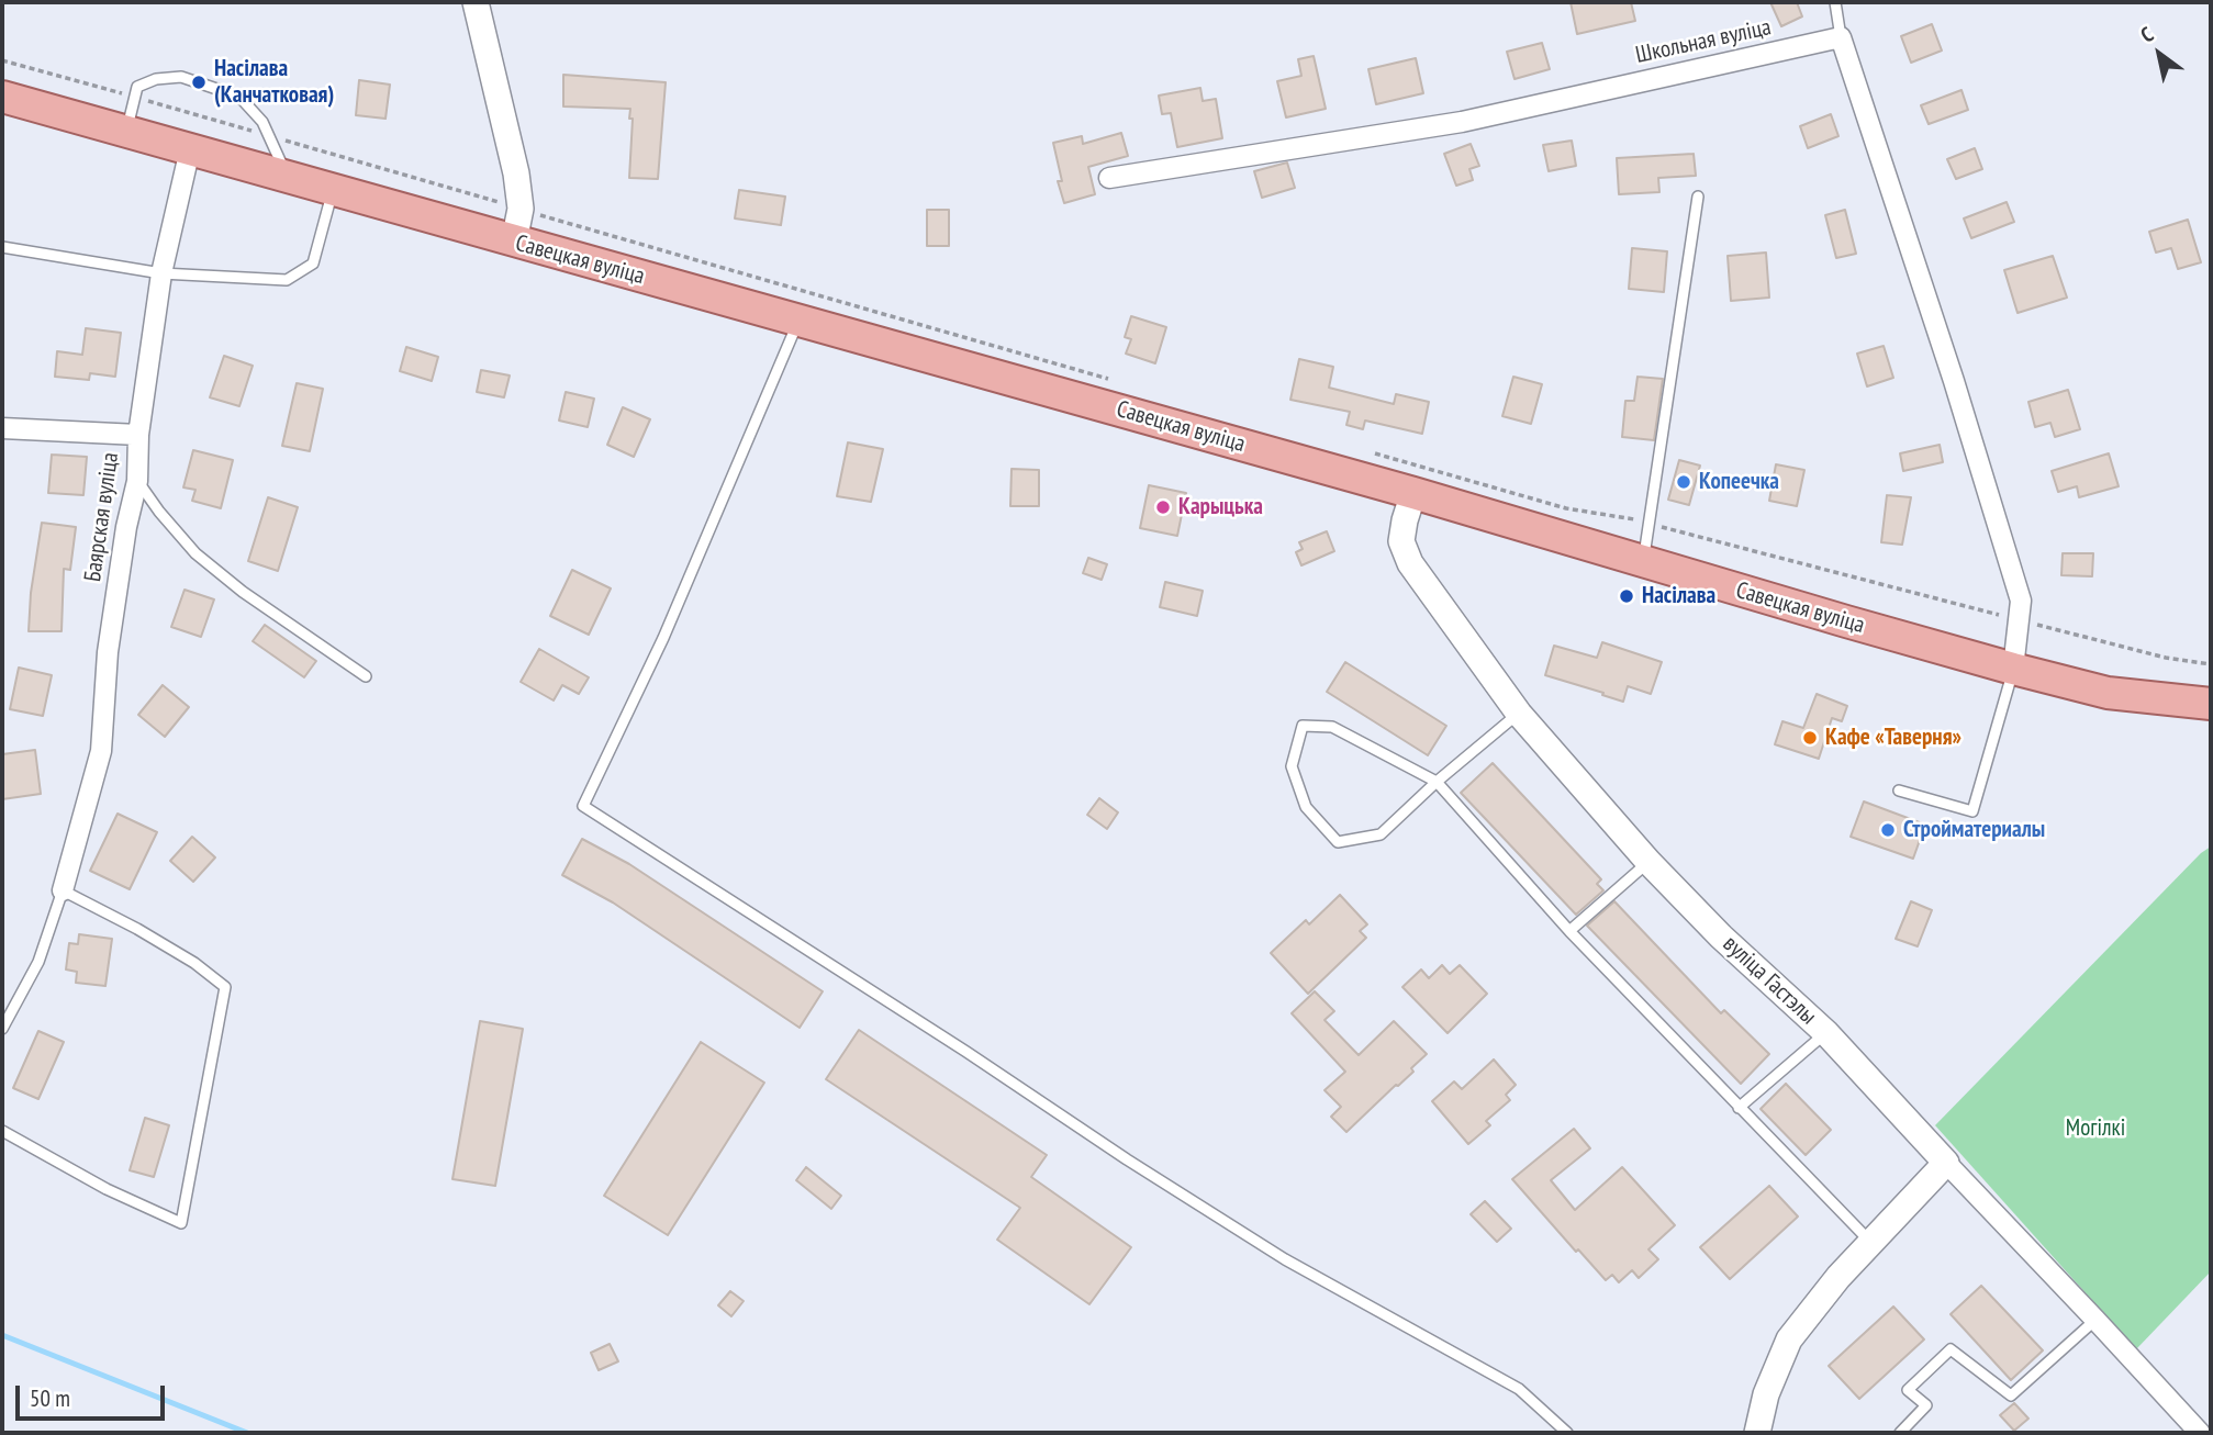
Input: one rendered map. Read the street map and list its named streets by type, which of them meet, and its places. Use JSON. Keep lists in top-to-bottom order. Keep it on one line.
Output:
{"streets":{"main road":["Савецкая вуліца"],"street":["Школьная вуліца","Баярская вуліца","вуліца Гастэлы"]},"crossings":[["Савецкая вуліца","Баярская вуліца"],["Савецкая вуліца","вуліца Гастэлы"]],"parks":["Могілкі"],"places":["Насілава (Канчатковая)","Копеечка","Карыцька","Насілава","Кафе «Таверня»","Стройматериалы"],"scale_bar":"50 m","north":"top left"}
